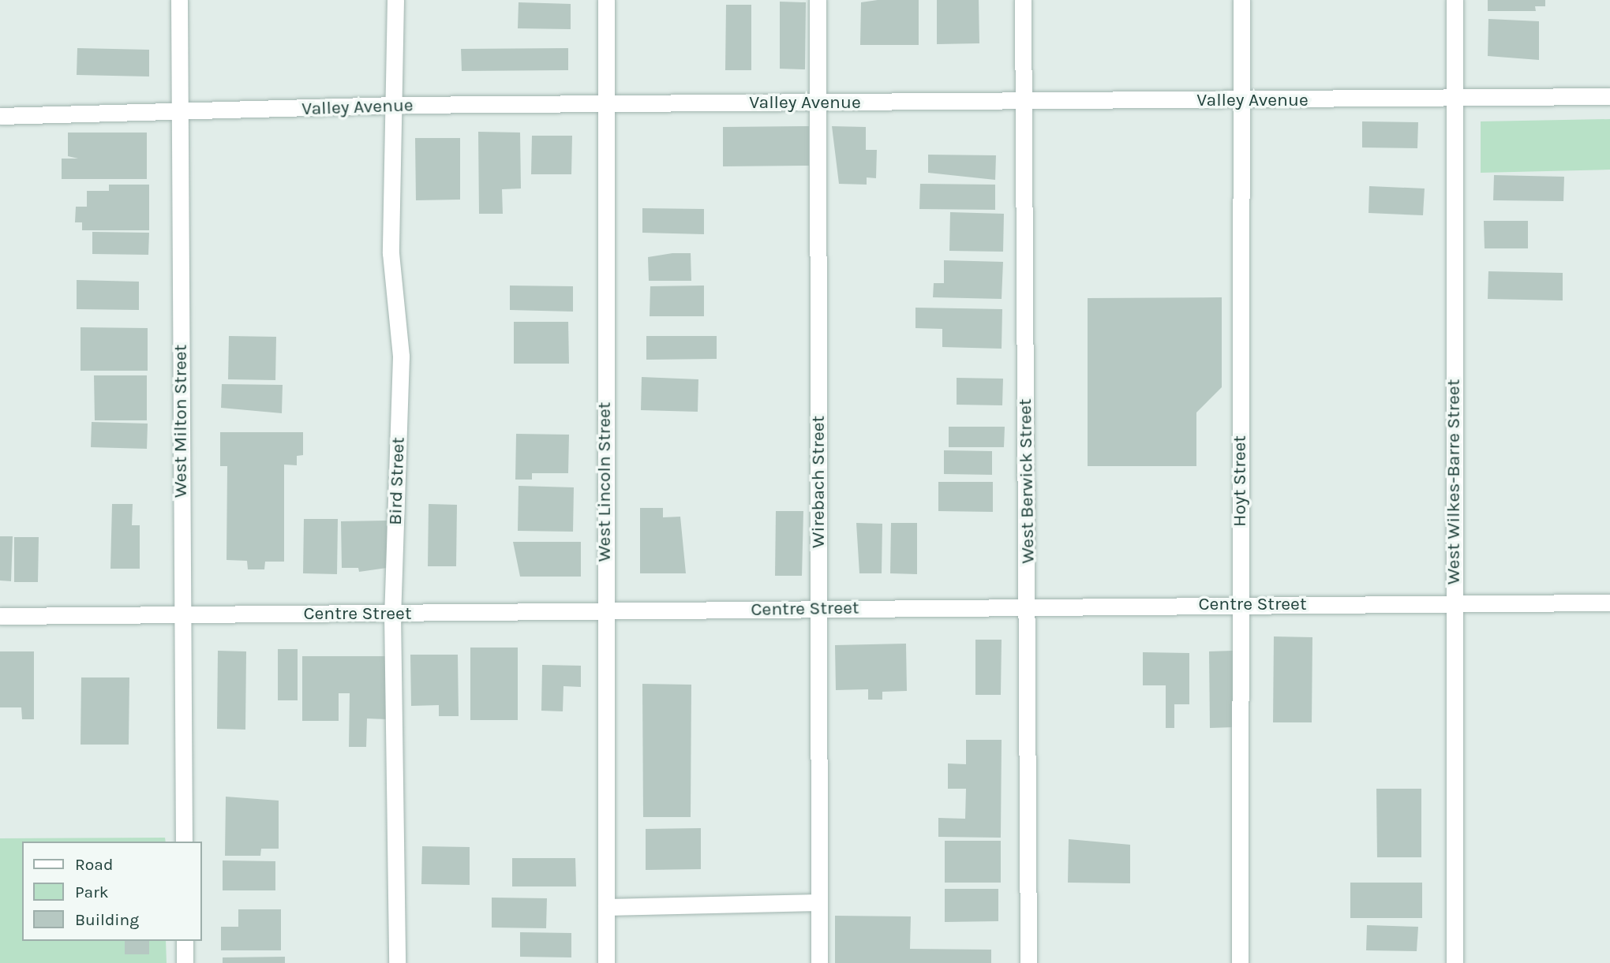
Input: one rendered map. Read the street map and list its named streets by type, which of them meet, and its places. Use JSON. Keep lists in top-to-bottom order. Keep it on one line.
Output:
{"streets":{"street":["Valley Avenue","West Milton Street","Bird Street","West Berwick Street","Hoyt Street","West Lincoln Street","Wirebach Street","West Wilkes-Barre Street","Centre Street"]},"crossings":[["Valley Avenue","West Milton Street"],["Valley Avenue","Bird Street"],["Valley Avenue","West Berwick Street"],["Valley Avenue","Hoyt Street"],["Valley Avenue","West Lincoln Street"],["Valley Avenue","Wirebach Street"],["Valley Avenue","West Wilkes-Barre Street"],["West Milton Street","Centre Street"],["Bird Street","Centre Street"],["West Berwick Street","Centre Street"],["Hoyt Street","Centre Street"],["West Lincoln Street","Centre Street"],["Wirebach Street","Centre Street"],["West Wilkes-Barre Street","Centre Street"]],"legend":["Road","Park","Building"]}
